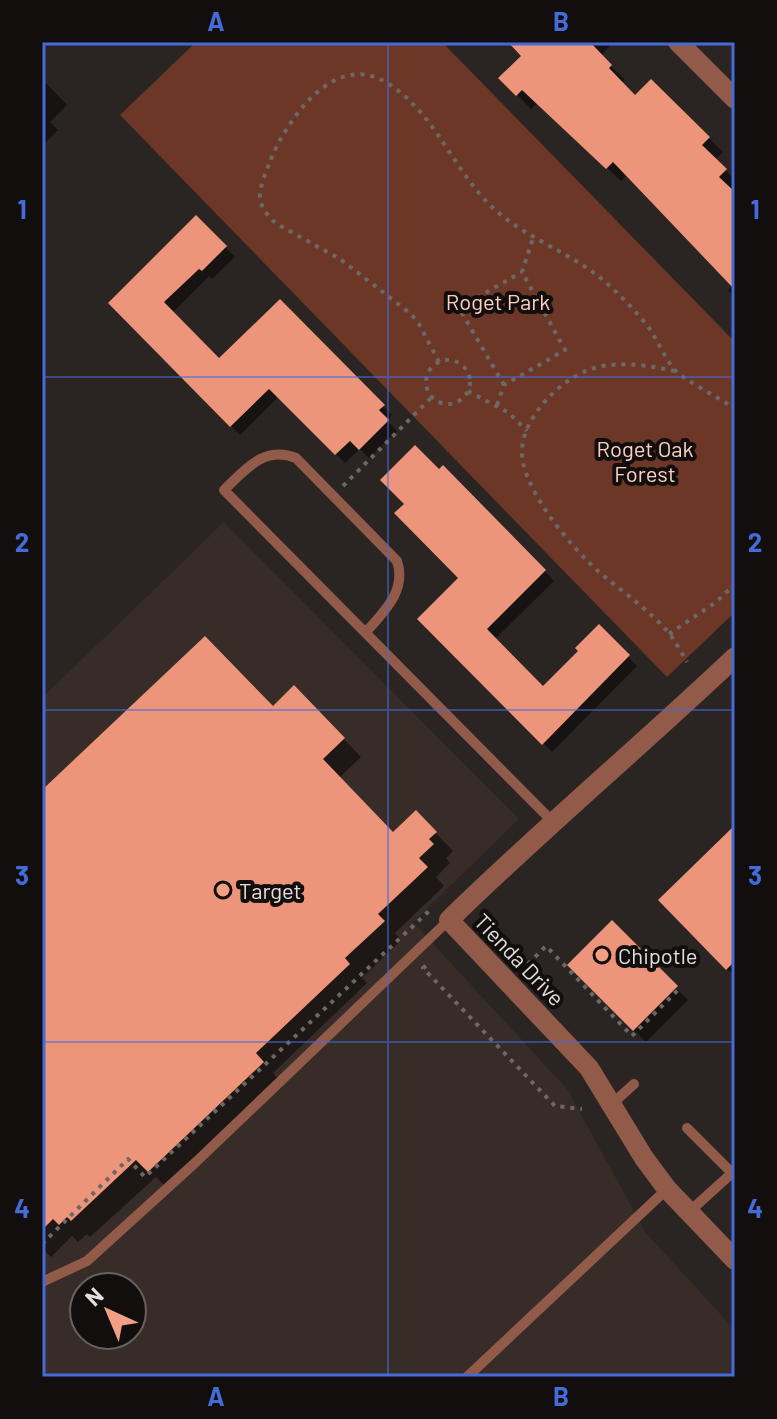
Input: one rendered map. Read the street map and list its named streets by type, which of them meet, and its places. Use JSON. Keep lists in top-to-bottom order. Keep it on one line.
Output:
{"streets":{"street":["Tienda Drive"]},"parks":["Roget Park","Roget Oak Forest"],"places":["Target","Chipotle"],"north":"top left","grid":{"columns":["A","B"],"rows":["1","2","3","4"]}}
